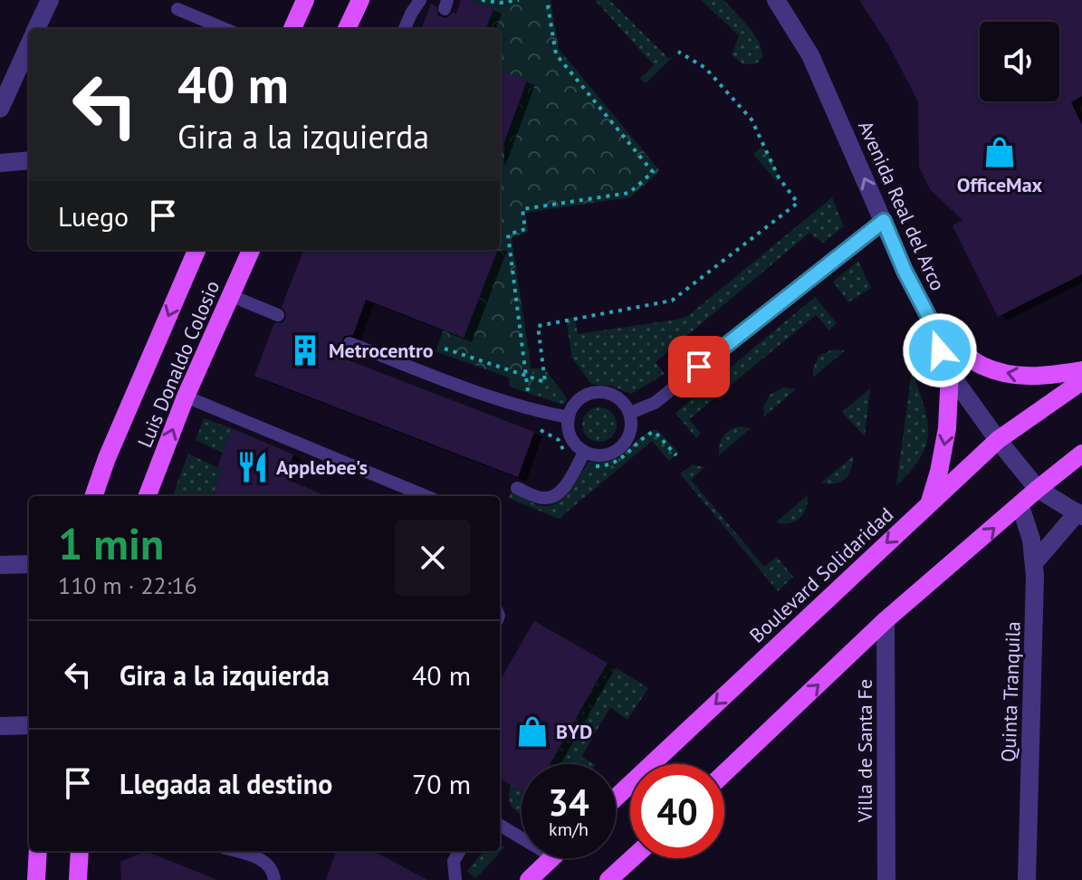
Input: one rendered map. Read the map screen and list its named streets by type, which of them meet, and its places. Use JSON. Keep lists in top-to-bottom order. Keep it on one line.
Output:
{"streets":{"main road":["Luis Donaldo Colosio","Boulevard Solidaridad"],"street":["Avenida Real del Arco","Quinta Tranquila","Villa de Santa Fe"]},"crossings":[["Avenida Real del Arco","Boulevard Solidaridad"]],"one_way":["Avenida Real del Arco"],"places":{"shop":["OfficeMax","BYD"],"building":["Metrocentro"],"restaurant":["Applebee's"]},"page":{"turn":["40 m","Gira a la izquierda"],"then":"Luego","heading":["1 min","110 m · 22:16"],"list":[{"name":"Gira a la izquierda","value":"40 m"},{"name":"Llegada al destino","value":"70 m"}],"speed":"34 km/h","limit":"40"}}
